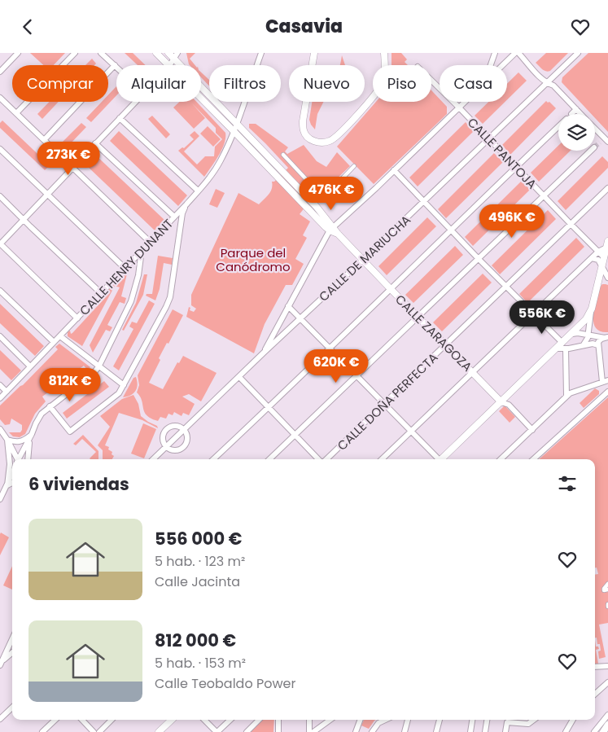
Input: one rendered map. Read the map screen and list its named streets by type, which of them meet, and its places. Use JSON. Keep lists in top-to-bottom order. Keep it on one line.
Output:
{"streets":{"street":["CALLE PANTOJA","CALLE DE MARIUCHA","CALLE HENRY DUNANT","CALLE ZARAGOZA","CALLE DOÑA PERFECTA"]},"crossings":[["CALLE PANTOJA","CALLE DE MARIUCHA"],["CALLE PANTOJA","CALLE DOÑA PERFECTA"],["CALLE DE MARIUCHA","CALLE ZARAGOZA"],["CALLE ZARAGOZA","CALLE DOÑA PERFECTA"]],"parks":["Parque del Canódromo"],"page":{"header":"Casavia","chip":["Comprar","Alquilar","Filtros","Nuevo","Piso","Casa"],"price":["273K €","476K €","496K €","556K €","620K €","812K €"],"heading":"6 viviendas","list":[{"name":"556 000 €","note":"5 hab. · 123 m² · Calle Jacinta"},{"name":"812 000 €","note":"5 hab. · 153 m² · Calle Teobaldo Power"}]}}
